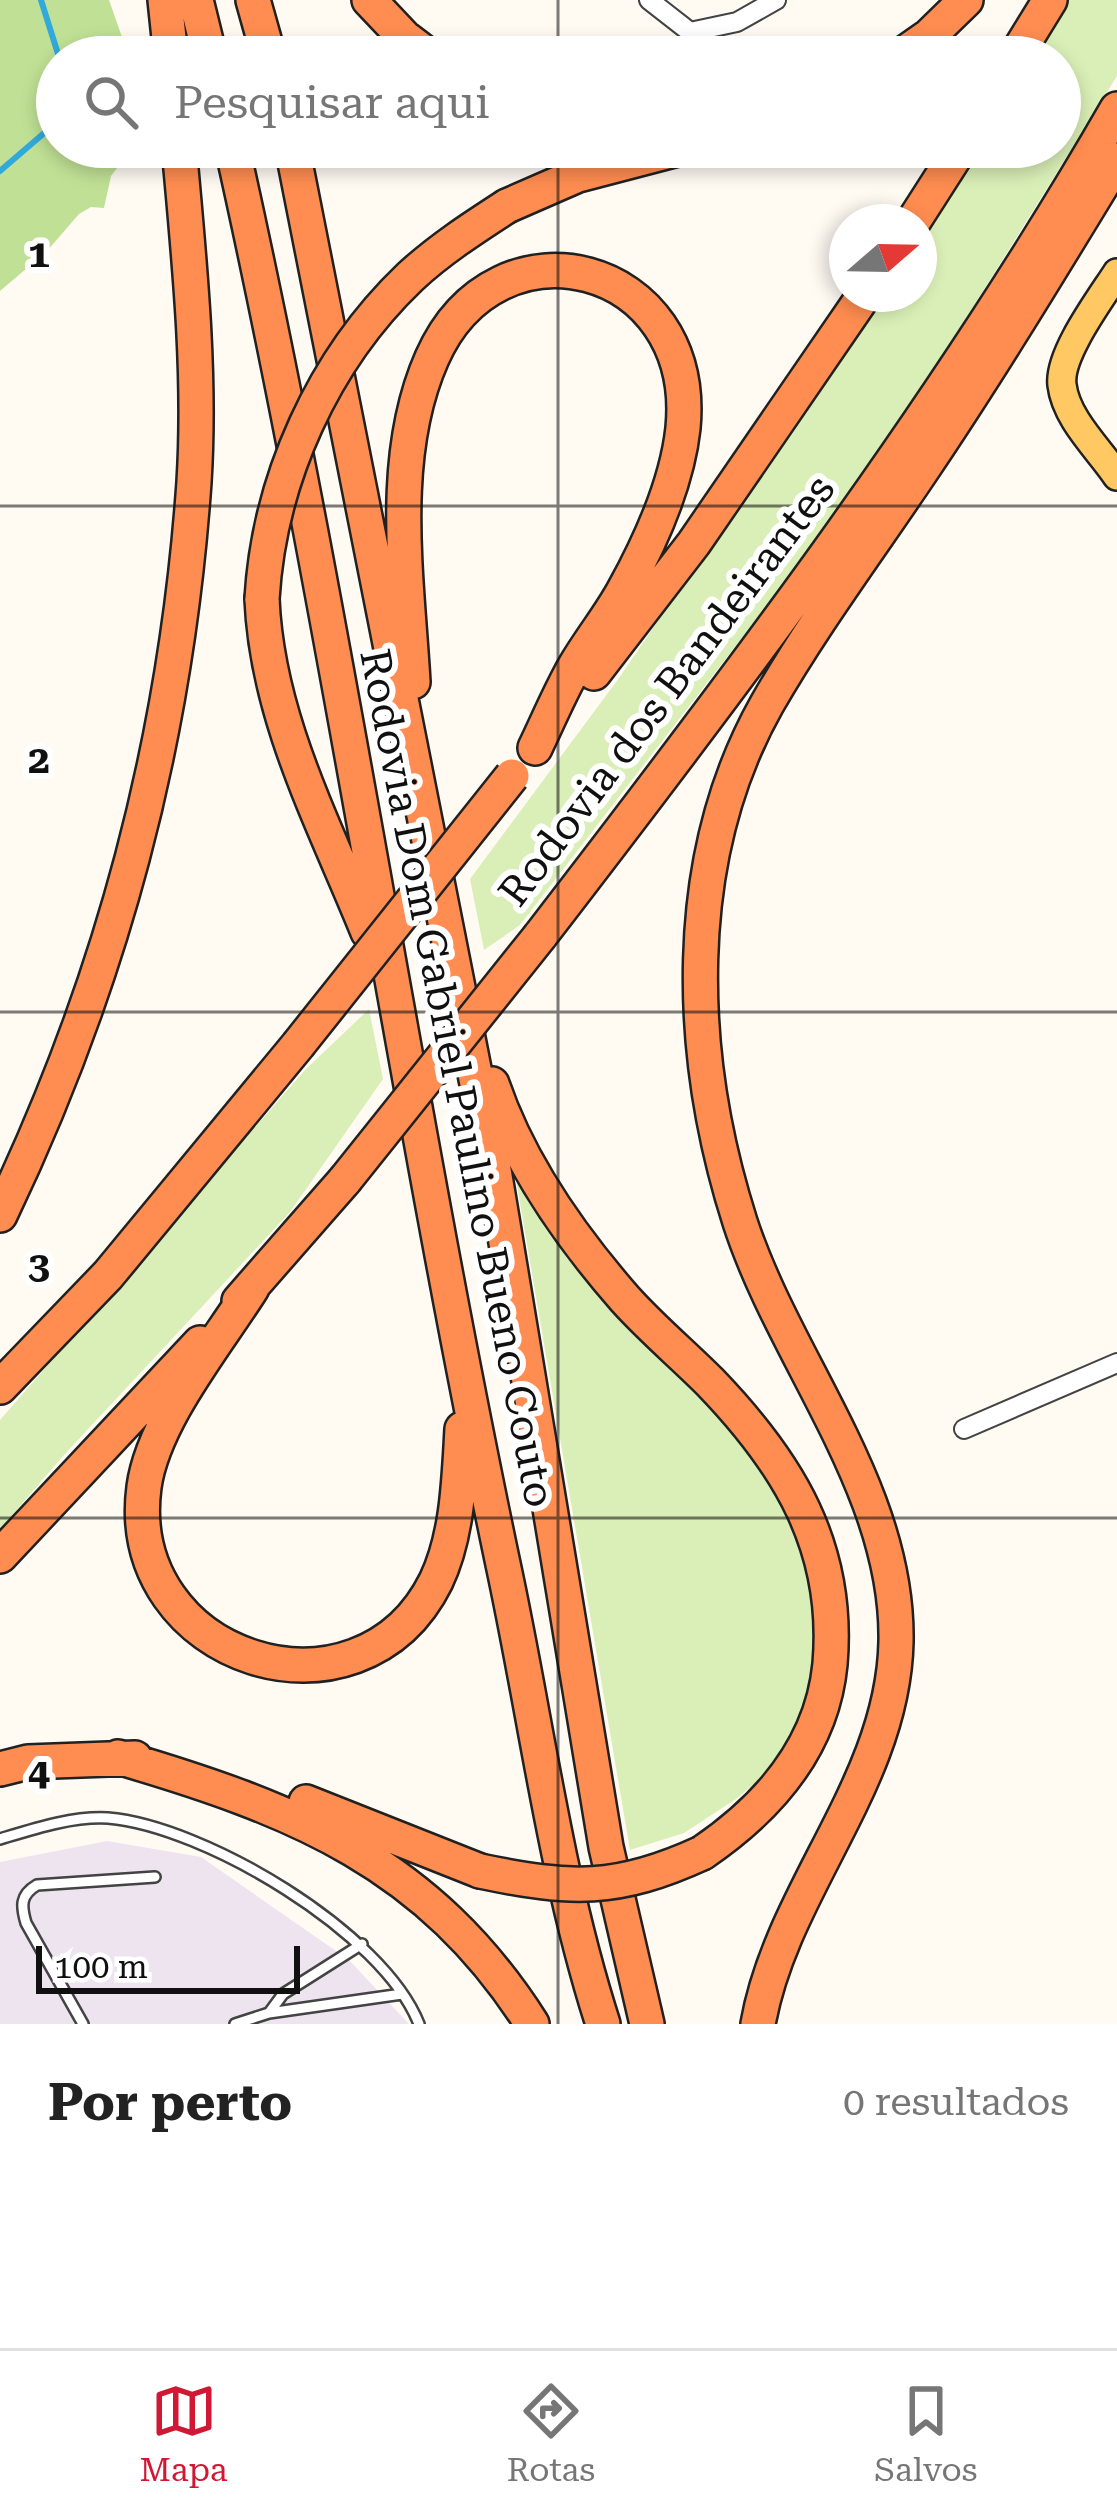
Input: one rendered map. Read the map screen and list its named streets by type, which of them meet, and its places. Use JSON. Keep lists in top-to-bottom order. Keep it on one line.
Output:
{"streets":{"highway":["Rodovia dos Bandeirantes","Rodovia Dom Gabriel Paulino Bueno Couto"]},"scale_bar":"100 m","north":"right","page":{"search":"Pesquisar aqui","scale":"100 m","heading":["Por perto","0 resultados"],"nav":["Mapa","Rotas","Salvos"]},"grid":{"rows":["1","2","3","4"]}}
